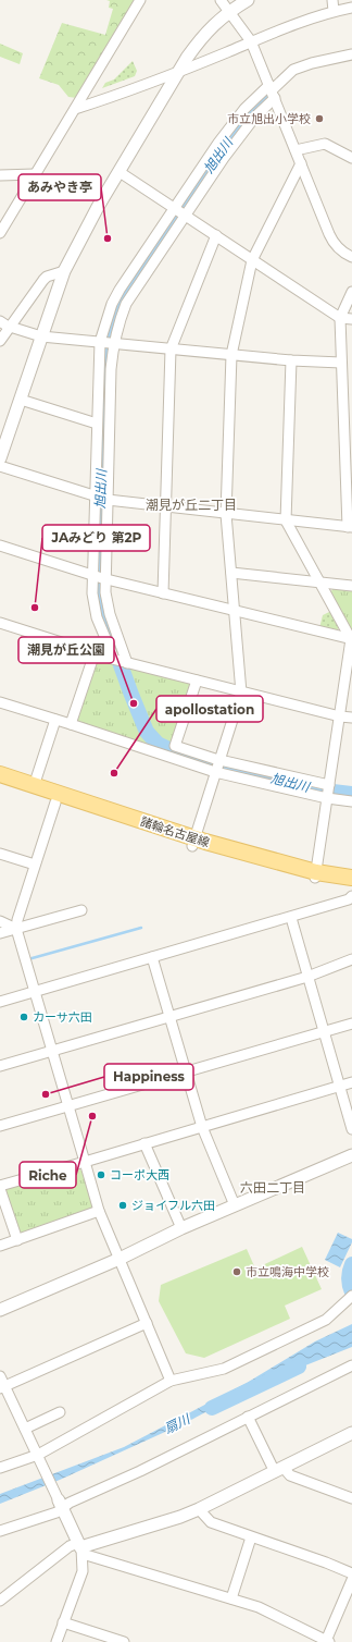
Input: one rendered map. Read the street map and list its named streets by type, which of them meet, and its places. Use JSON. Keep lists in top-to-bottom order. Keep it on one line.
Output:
{"streets":{"main road":["諸輪名古屋線"]},"districts":["潮見が丘二丁目","六田二丁目"],"water":["旭出川","扇川"],"places":["市立旭出小学校","あみやき亭","JAみどり 第2P","潮見が丘公園","apollostation","カーサ六田","Happiness","Riche","コーポ大西","ジョイフル六田","市立鳴海中学校"]}
